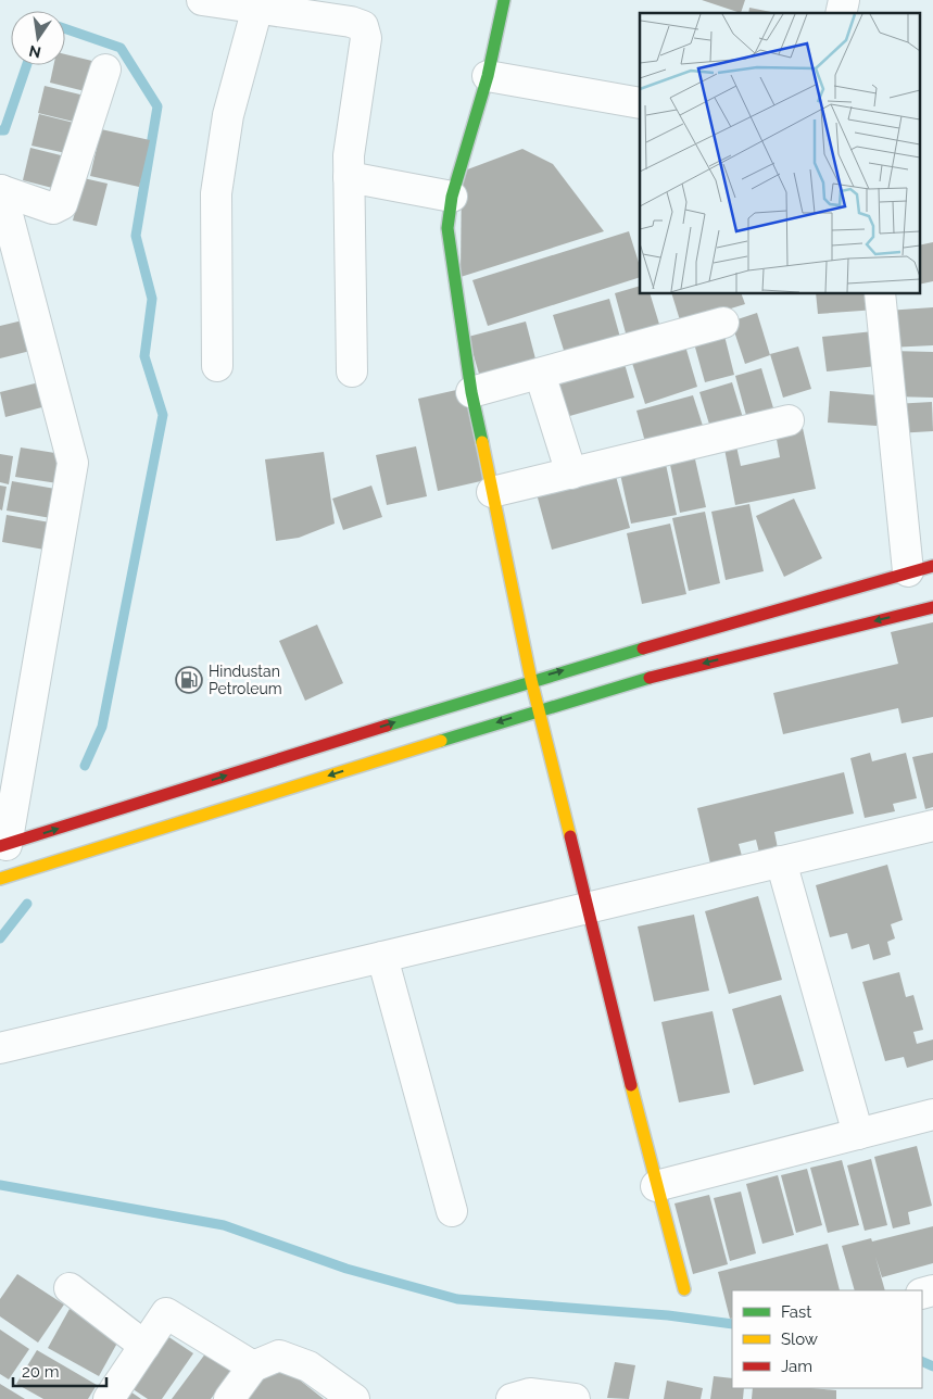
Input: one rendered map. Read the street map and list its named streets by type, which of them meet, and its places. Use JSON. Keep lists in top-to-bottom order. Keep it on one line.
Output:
{"places":{"fuel station":["Hindustan Petroleum"]},"legend":["Fast","Slow","Jam"],"scale_bar":"20 m","north":"bottom"}
